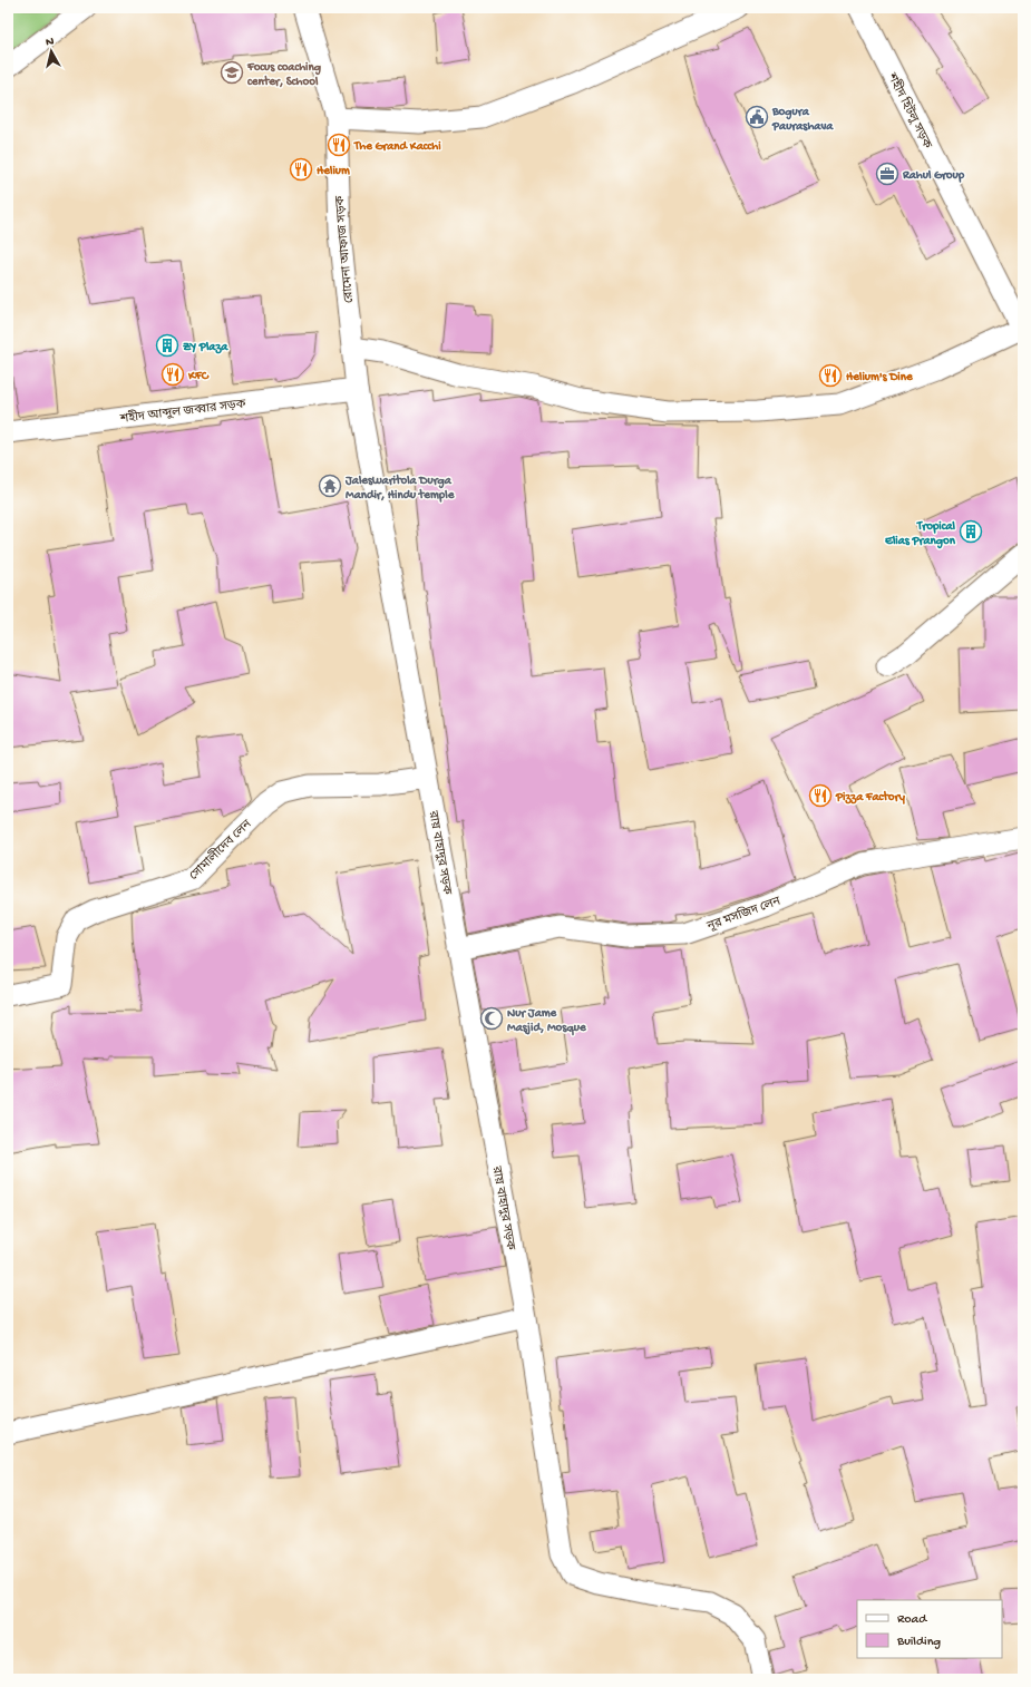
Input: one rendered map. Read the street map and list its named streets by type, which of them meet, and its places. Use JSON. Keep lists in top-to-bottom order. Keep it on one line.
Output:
{"streets":{"street":["শহীদ হিটলু সড়ক","রোমেনা আফাজ সড়ক","শহীদ আব্দুল জব্বার সড়ক","সোমালীদেব লেন","রায় বাহাদুর সড়ক","নূর মসজিদ লেন"]},"crossings":[["রোমেনা আফাজ সড়ক","শহীদ আব্দুল জব্বার সড়ক"],["রোমেনা আফাজ সড়ক","রায় বাহাদুর সড়ক"],["শহীদ আব্দুল জব্বার সড়ক","রায় বাহাদুর সড়ক"],["সোমালীদেব লেন","রায় বাহাদুর সড়ক"],["রায় বাহাদুর সড়ক","নূর মসজিদ লেন"]],"places":{"school or university":["Focus coaching center, School"],"public building":["Bogura Paurashava"],"restaurant":["The Grand Kacchi","Helium","KFC","Helium's Dine","Pizza Factory"],"office":["Rahul Group"],"building":["ZY Plaza","Tropical Elias Prangon"],"temple":["Jaleswaritola Durga Mandir, Hindu temple"],"mosque":["Nur Jame Masjid, Mosque"]},"legend":["Road","Building"],"north":"top"}
